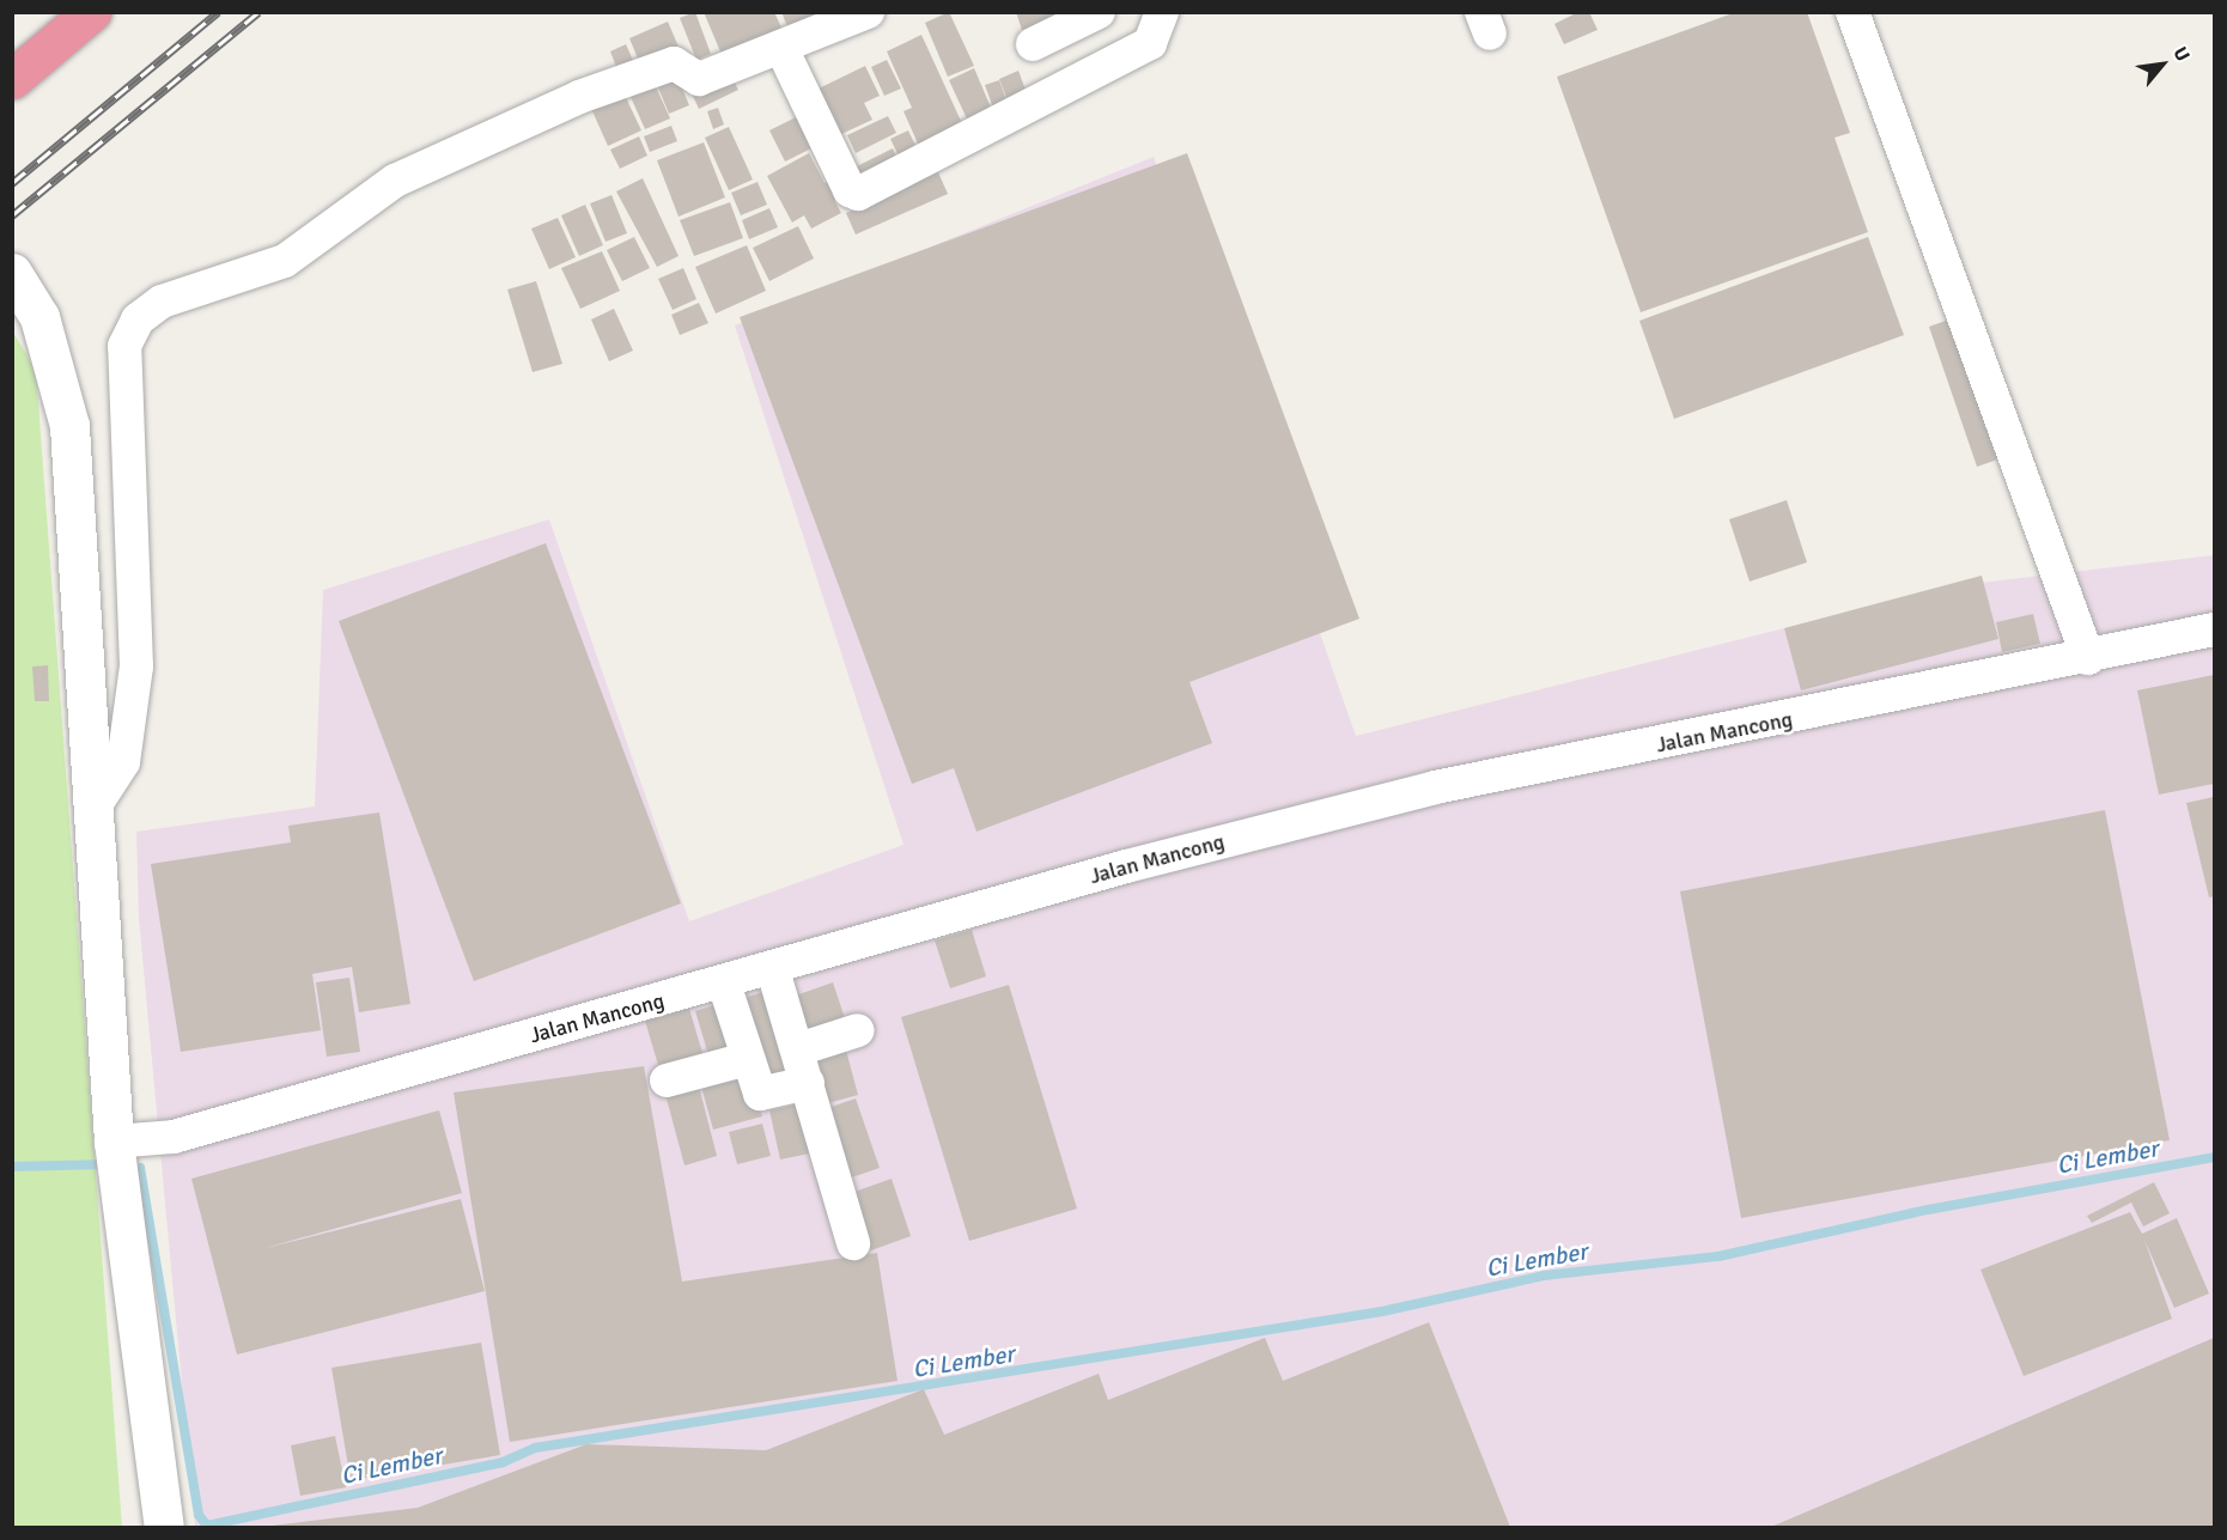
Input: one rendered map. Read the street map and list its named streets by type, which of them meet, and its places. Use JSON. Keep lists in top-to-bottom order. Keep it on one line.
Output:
{"streets":{"street":["Jalan Mancong"]},"water":["Ci Lember"],"north":"top right"}
